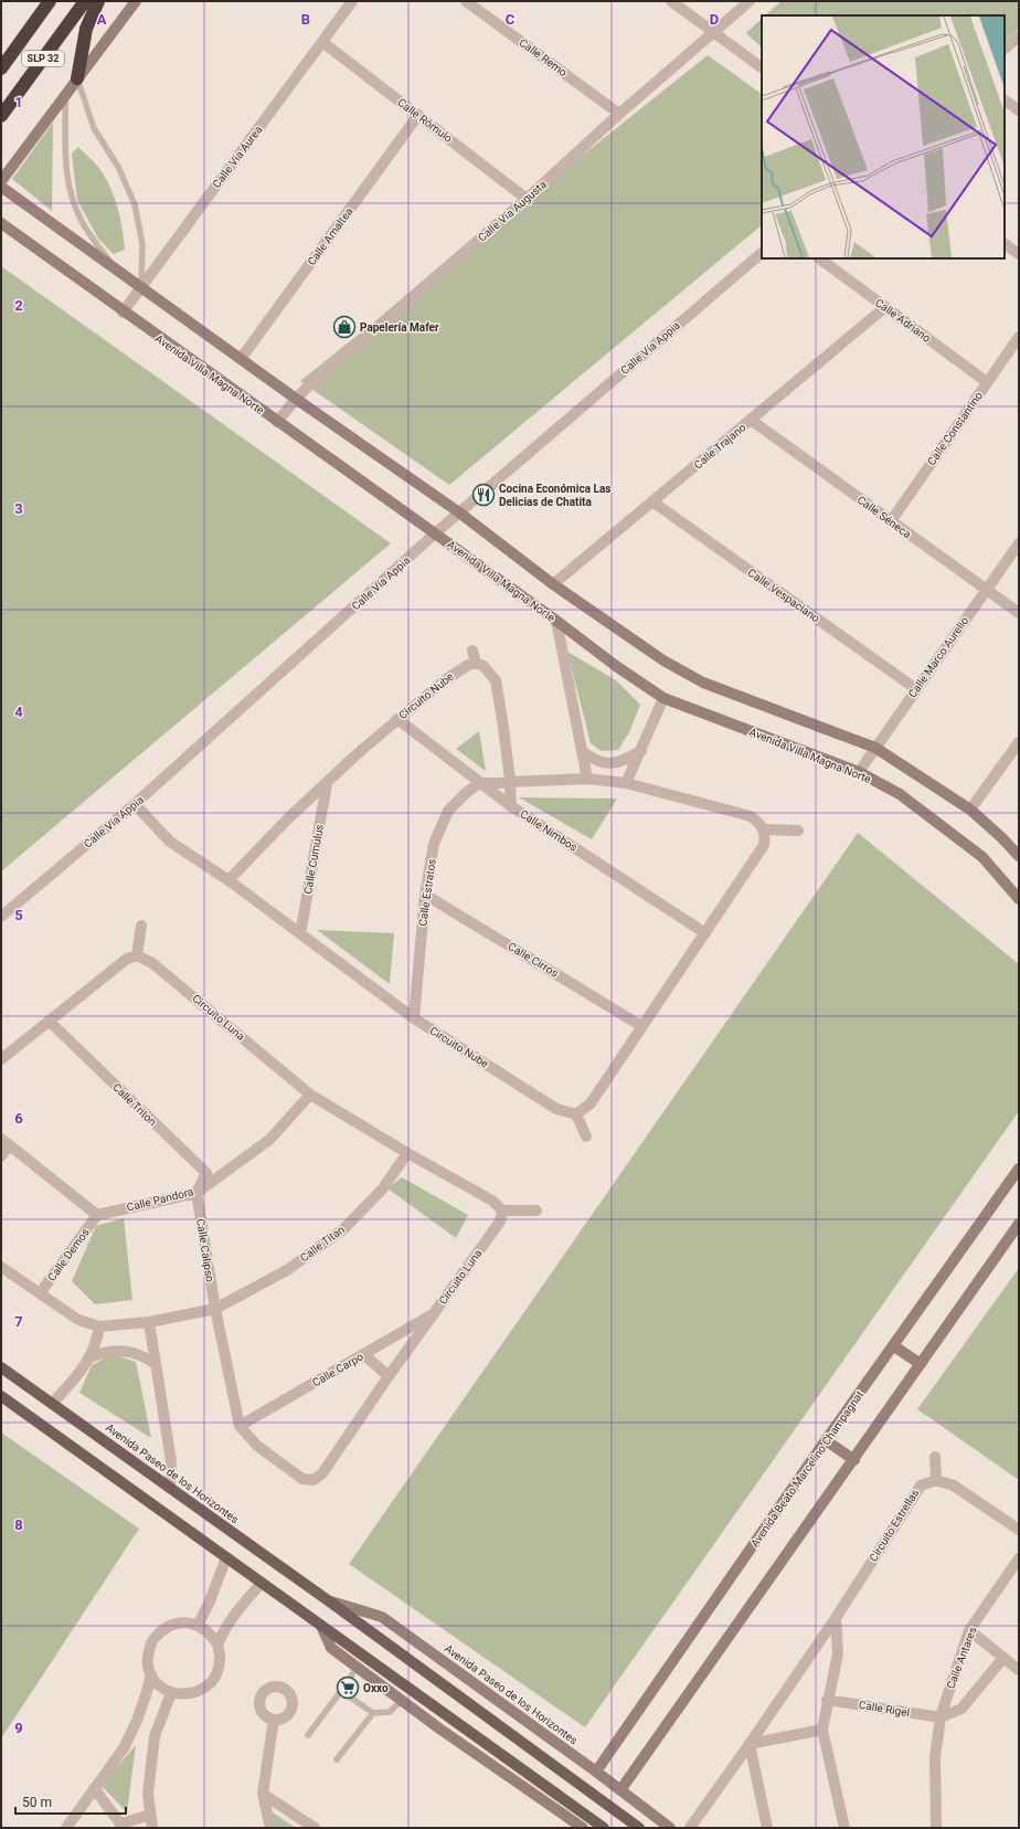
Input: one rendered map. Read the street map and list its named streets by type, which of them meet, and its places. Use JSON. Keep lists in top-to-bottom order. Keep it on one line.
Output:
{"streets":{"highway":["SLP 32"],"main road":["Avenida Paseo de los Horizontes"],"street":["Calle Remo","Calle Rómulo","Calle Vía Áurea","Calle Vía Augusta","Calle Amaltea","Calle Adriano","Calle Vía Appia","Avenida Villa Magna Norte","Calle Constantino","Calle Trajano","Calle Séneca","Calle Vespaciano","Calle Marco Aurelio","Circuito Nube","Calle Nimbos","Calle Cumulus","Calle Estratos","Calle Cirros","Circuito Luna","Calle Triton","Calle Pandora","Calle Titan","Calle Calipso","Calle Demos","Calle Carpo","Avenida Beato Marcelino Champagnat","Circuito Estrellas","Calle Antares","Calle Rigel"]},"crossings":[["Calle Remo","Calle Vía Augusta"],["Calle Rómulo","Calle Vía Áurea"],["Calle Rómulo","Calle Vía Augusta"],["Calle Rómulo","Calle Amaltea"],["Calle Vía Áurea","Avenida Villa Magna Norte"],["Calle Vía Augusta","Avenida Villa Magna Norte"],["Calle Adriano","Calle Constantino"],["Calle Adriano","Calle Trajano"],["Calle Vía Appia","Avenida Villa Magna Norte"],["Avenida Villa Magna Norte","Calle Marco Aurelio"],["Calle Constantino","Calle Séneca"],["Calle Trajano","Calle Séneca"],["Calle Trajano","Calle Vespaciano"],["Calle Séneca","Calle Marco Aurelio"],["Calle Vespaciano","Calle Marco Aurelio"],["Circuito Nube","Calle Nimbos"],["Circuito Nube","Calle Cumulus"],["Circuito Nube","Calle Estratos"],["Calle Nimbos","Calle Estratos"],["Calle Estratos","Calle Cirros"],["Circuito Luna","Calle Pandora"],["Circuito Luna","Calle Titan"],["Circuito Luna","Calle Carpo"],["Calle Triton","Calle Pandora"],["Calle Triton","Calle Calipso"],["Calle Pandora","Calle Calipso"],["Calle Pandora","Calle Demos"],["Calle Titan","Calle Calipso"],["Avenida Beato Marcelino Champagnat","Avenida Paseo de los Horizontes"],["Calle Antares","Calle Rigel"]],"places":{"shop":["Papelería Mafer"],"restaurant":["Cocina Económica Las Delicias de Chatita"],"supermarket":["Oxxo"]},"scale_bar":"50 m","grid":{"columns":["A","B","C","D"],"rows":["1","2","3","4","5","6","7","8","9"]}}
